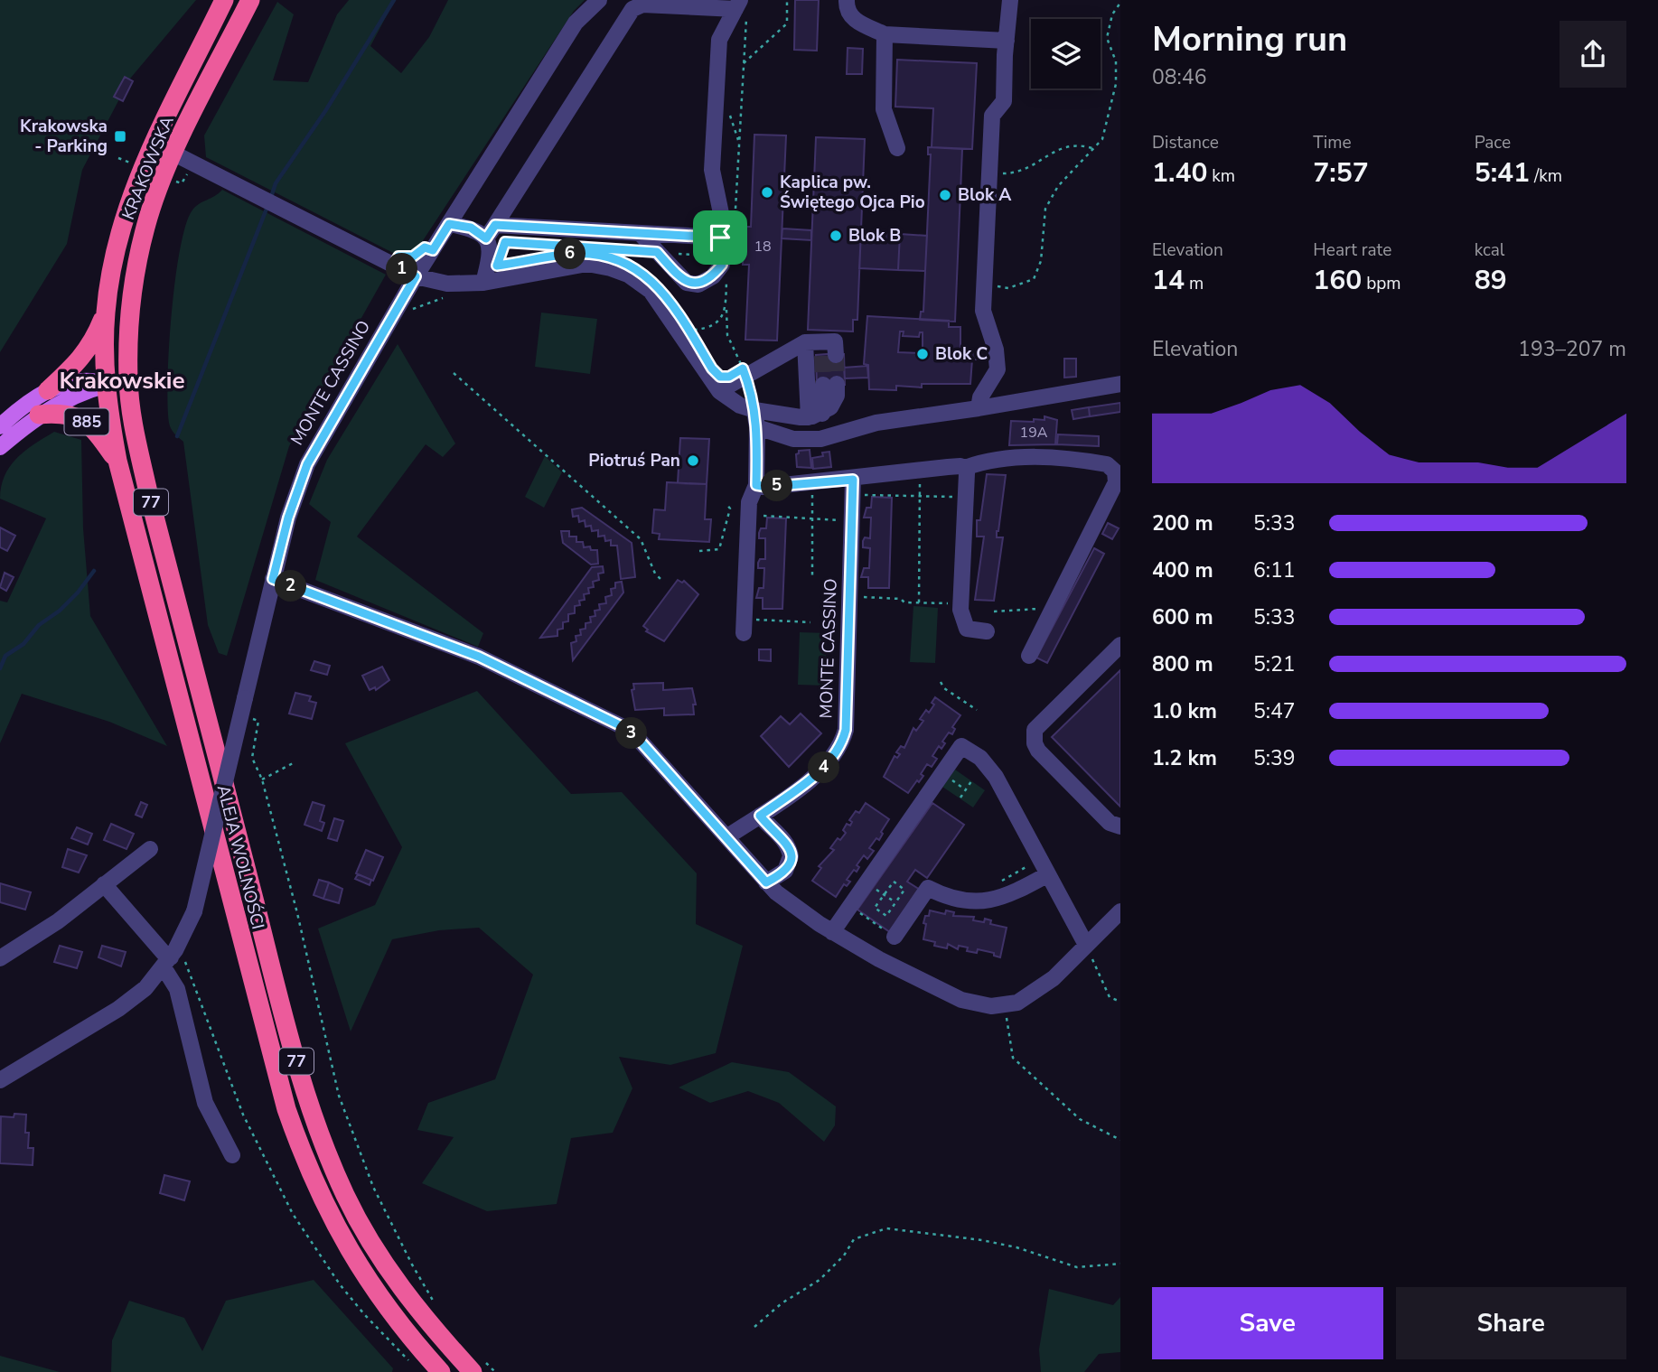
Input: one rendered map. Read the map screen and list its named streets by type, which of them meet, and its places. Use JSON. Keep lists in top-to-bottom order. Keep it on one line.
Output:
{"streets":{"highway":["KRAKOWSKA","885","77","ALEJA WOLNOŚCI"],"street":["MONTE CASSINO"]},"crossings":[["KRAKOWSKA","885"],["KRAKOWSKA","ALEJA WOLNOŚCI"],["885","ALEJA WOLNOŚCI"]],"districts":["Krakowskie"],"places":{"transit":["Krakowska - Parking"],"other":["Kaplica pw. Świętego Ojca Pio","Blok A","Blok B","Blok C","Piotruś Pan"]},"house_numbers":["18","19A"],"page":{"heading":["Morning run","08:46"],"stats":[["Distance","1.40 km"],["Time","7:57"],["Pace","5:41 /km"],["Elevation","14 m"],["Heart rate","160 bpm"],["kcal","89"]],"pins":["6","1","5","2","3","4"],"chart":["Elevation","193–207 m"],"list":[{"name":"200 m","note":"5:33"},{"name":"400 m","note":"6:11"},{"name":"600 m","note":"5:33"},{"name":"800 m","note":"5:21"},{"name":"1.0 km","note":"5:47"},{"name":"1.2 km","note":"5:39"}],"buttons":["Save","Share"]}}
